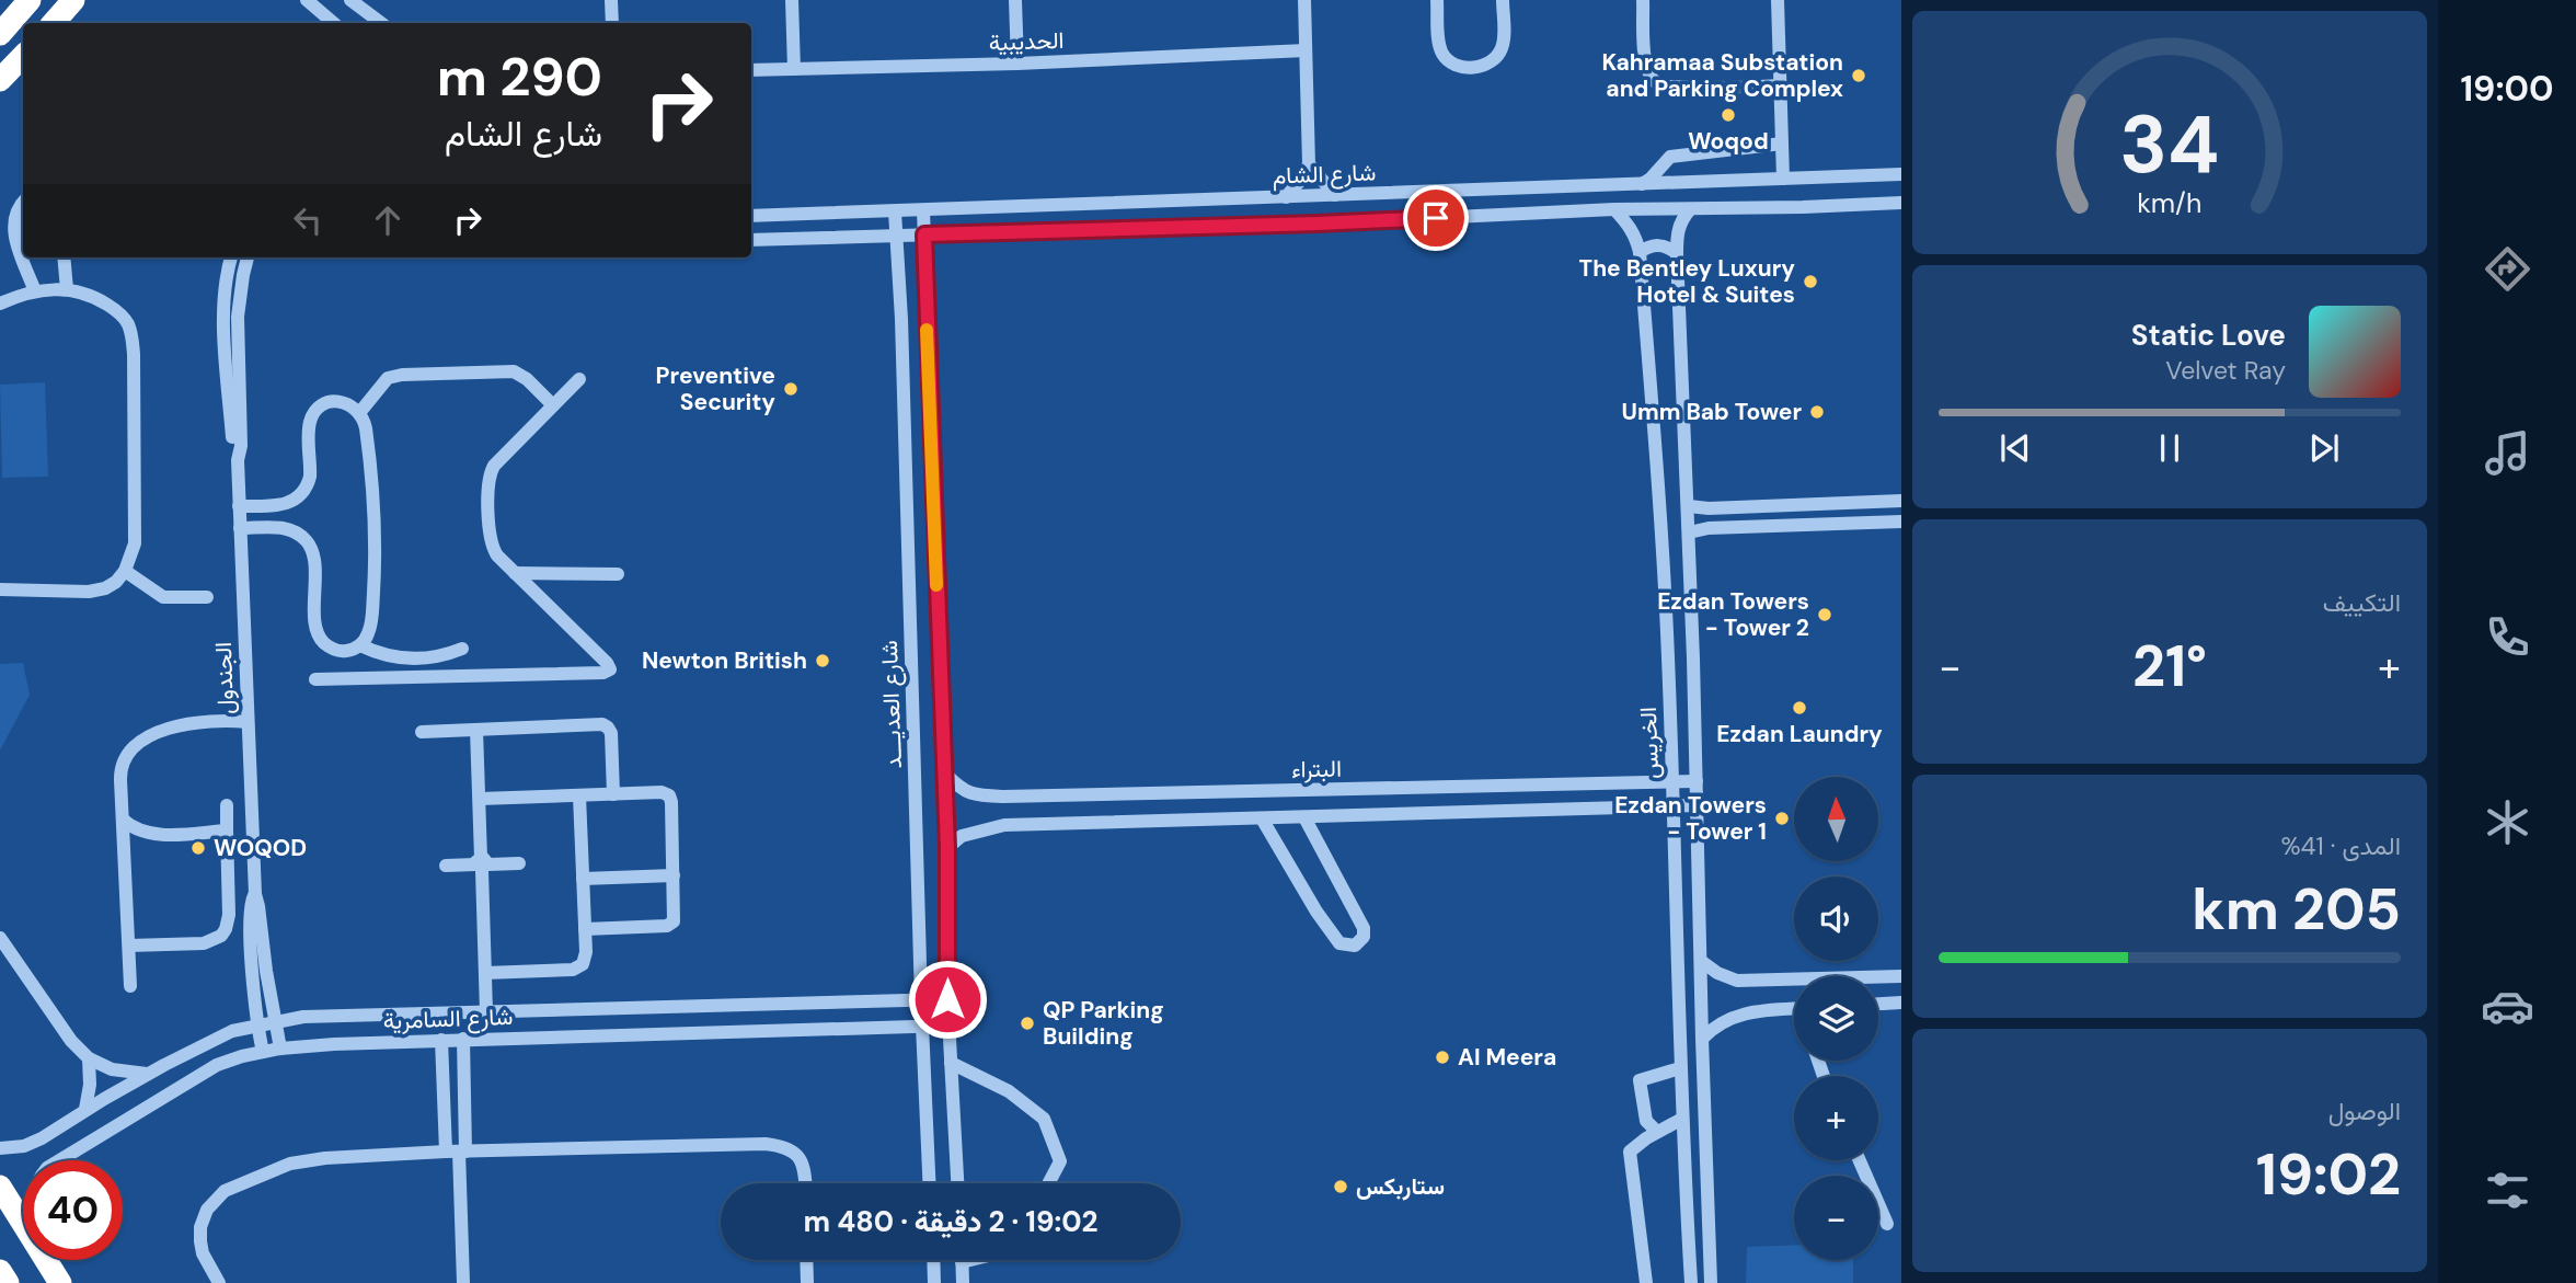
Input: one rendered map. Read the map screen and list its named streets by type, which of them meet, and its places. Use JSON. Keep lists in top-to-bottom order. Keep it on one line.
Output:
{"streets":{"street":["الحديبية","شارع الشام","الجندول","شارع العديـــد","الخريس","البتراء","شارع السامرية"]},"crossings":[["شارع الشام","شارع العديـــد"],["الجندول","شارع السامرية"],["شارع العديـــد","شارع السامرية"],["الخريس","البتراء"]],"places":["Kahramaa Substation and Parking Complex","Woqod","The Bentley Luxury Hotel & Suites","Preventive Security","Umm Bab Tower","Ezdan Towers - Tower 2","Newton British","Ezdan Laundry","Ezdan Towers - Tower 1","WOQOD","QP Parking Building","Al Meera","ستاربكس"],"north":"top","page":{"tabs":"19:00","turn":["290 m","شارع الشام"],"song":["Static Love","Velvet Ray"],"tile":["التكييف",["المدى · 41%","205 km"],["الوصول","19:02"]],"heat":["−","21°","+"],"map_buttons":["+","−"],"limit":"40","trip":"19:02 · 2 دقيقة · 480 m","gauge":["34","km/h"]}}
